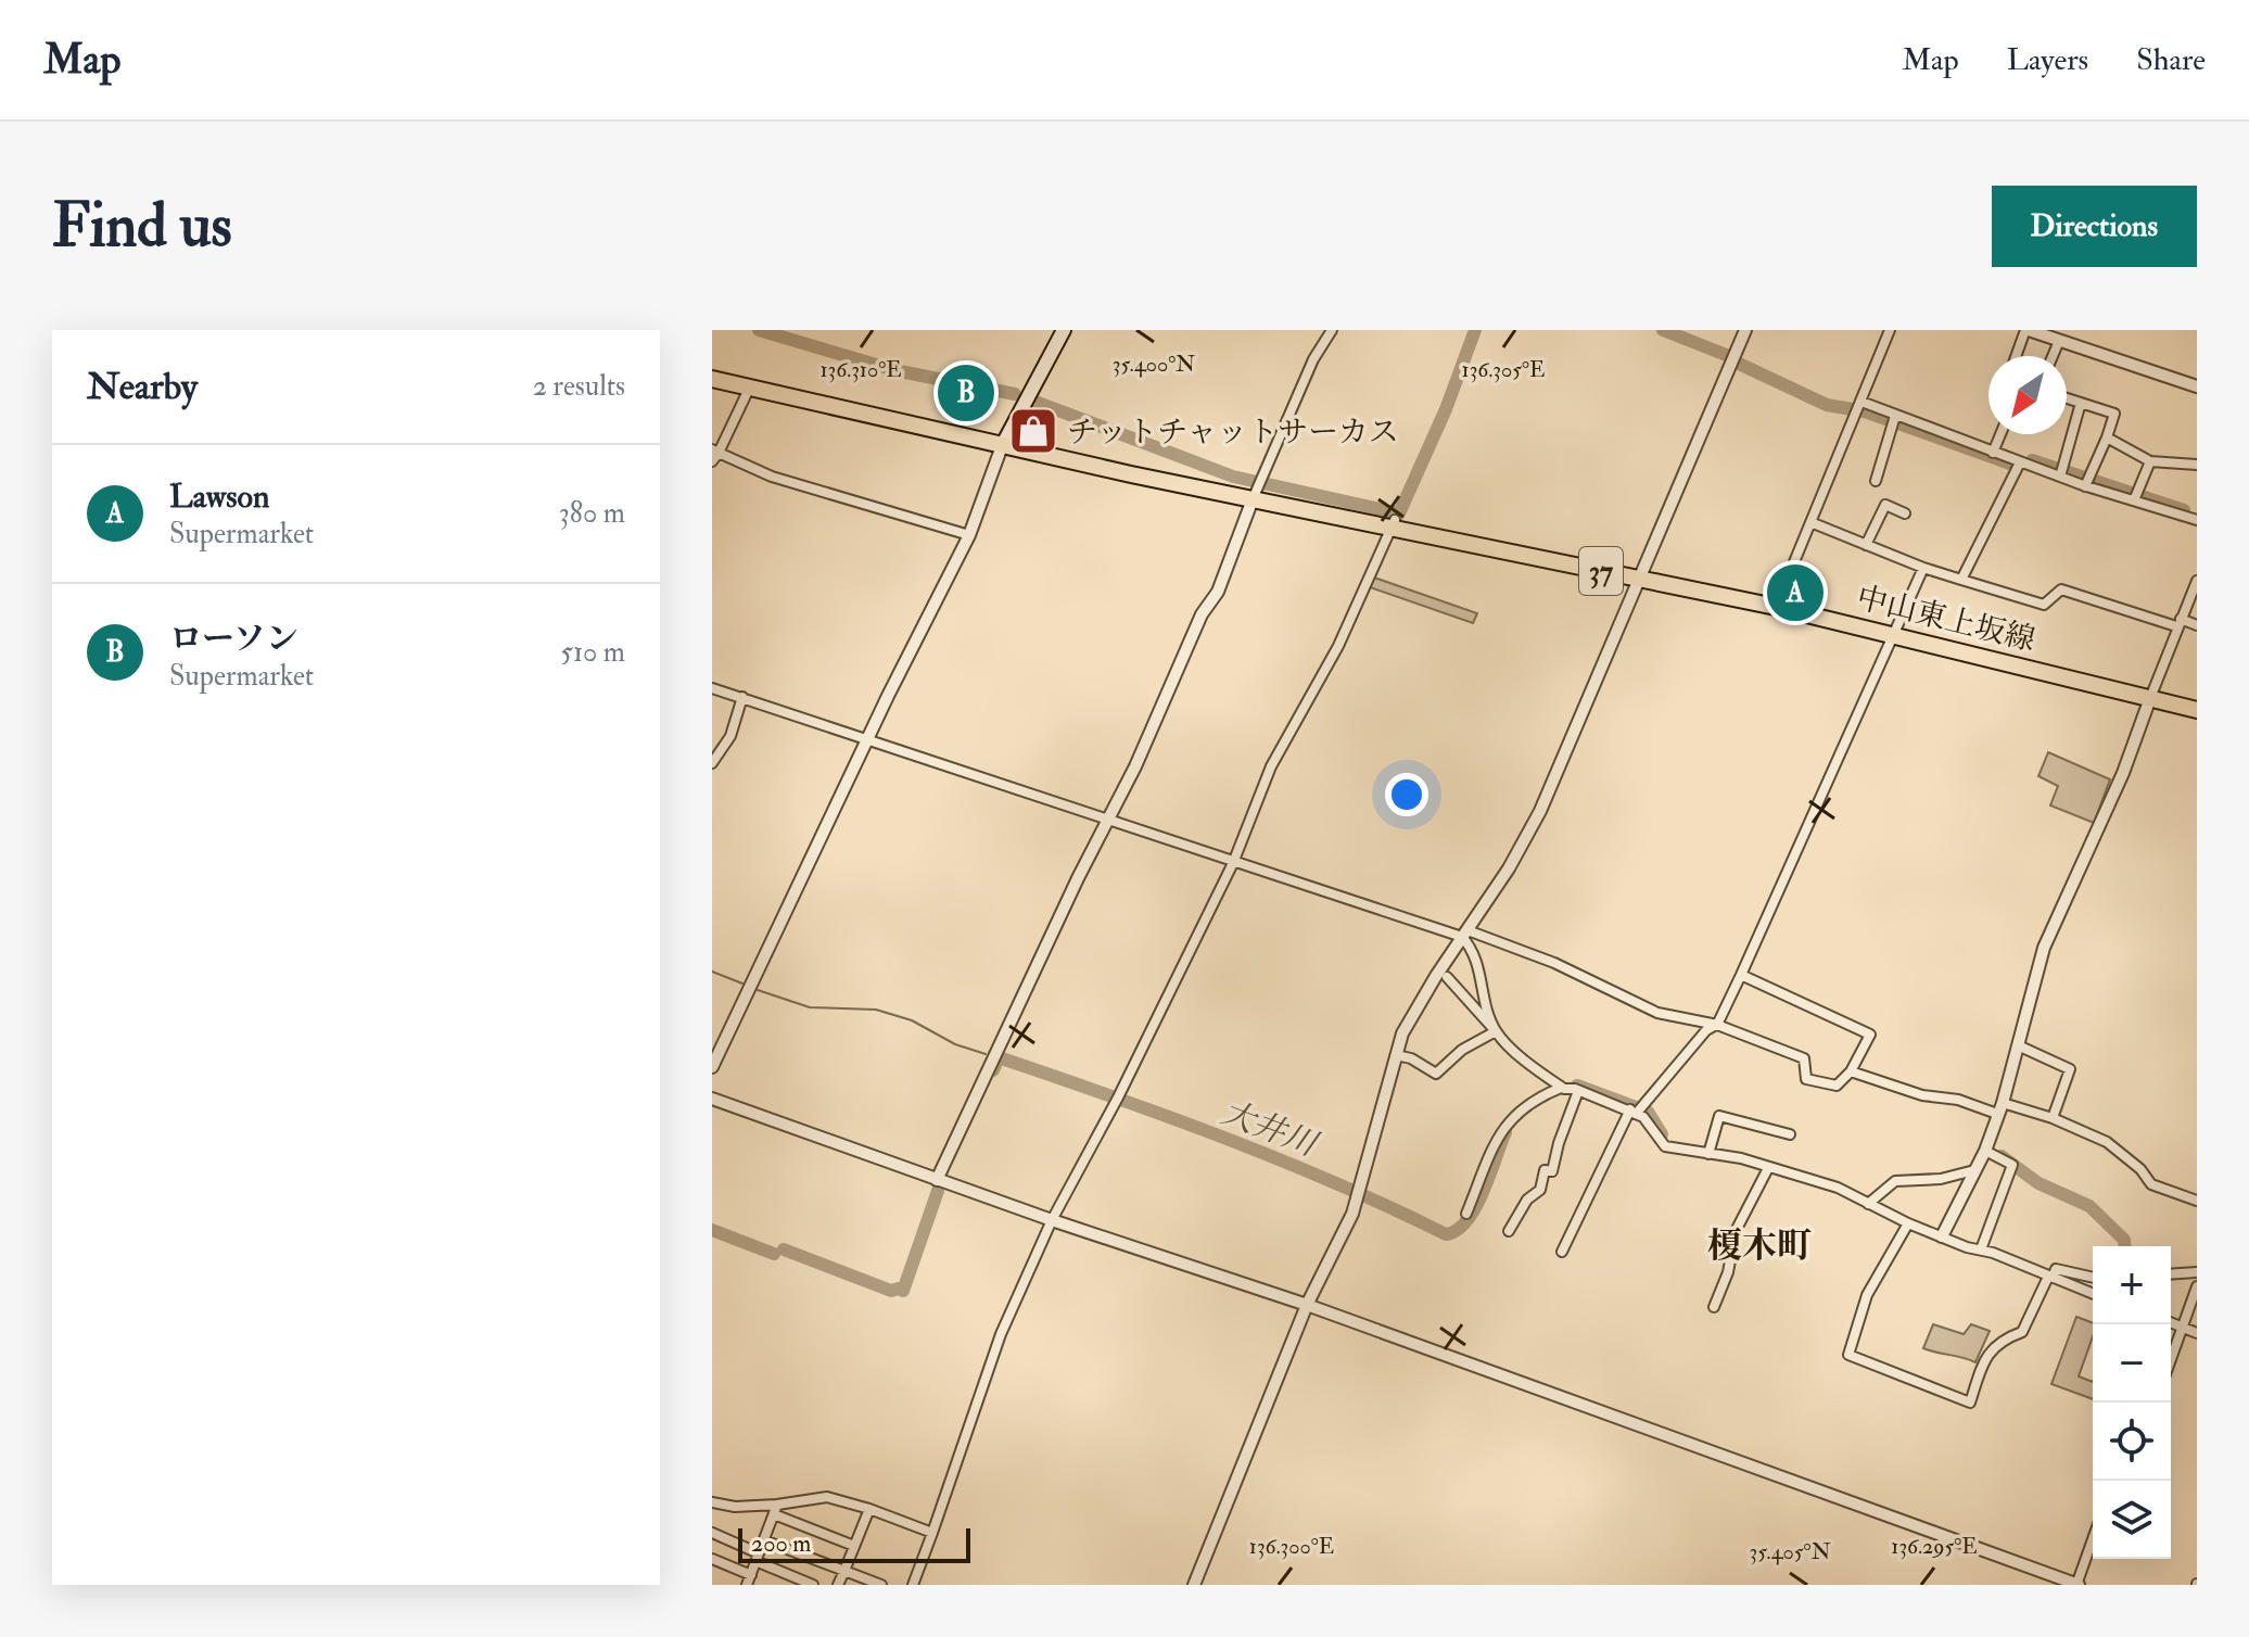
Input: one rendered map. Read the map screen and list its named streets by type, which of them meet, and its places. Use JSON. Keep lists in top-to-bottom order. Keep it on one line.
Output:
{"streets":{"main road":["37","中山東上坂線"]},"districts":["榎木町"],"water":["大井川"],"places":{"shop":["チットチャットサーカス"]},"scale_bar":"200 m","north":"bottom left","page":{"header":"Map","nav":["Map","Layers","Share"],"buttons":"Directions","title":"Find us","heading":["Nearby","2 results"],"pins":["B","A"],"list":[{"mark":"A","name":"Lawson","note":"Supermarket","value":"380 m"},{"mark":"B","name":"ローソン","note":"Supermarket","value":"510 m"}],"map_buttons":["+","−"],"scale":"200 m"},"coordinates":["35.400°N","136.310°E","136.305°E","136.300°E","136.295°E","35.405°N"]}
